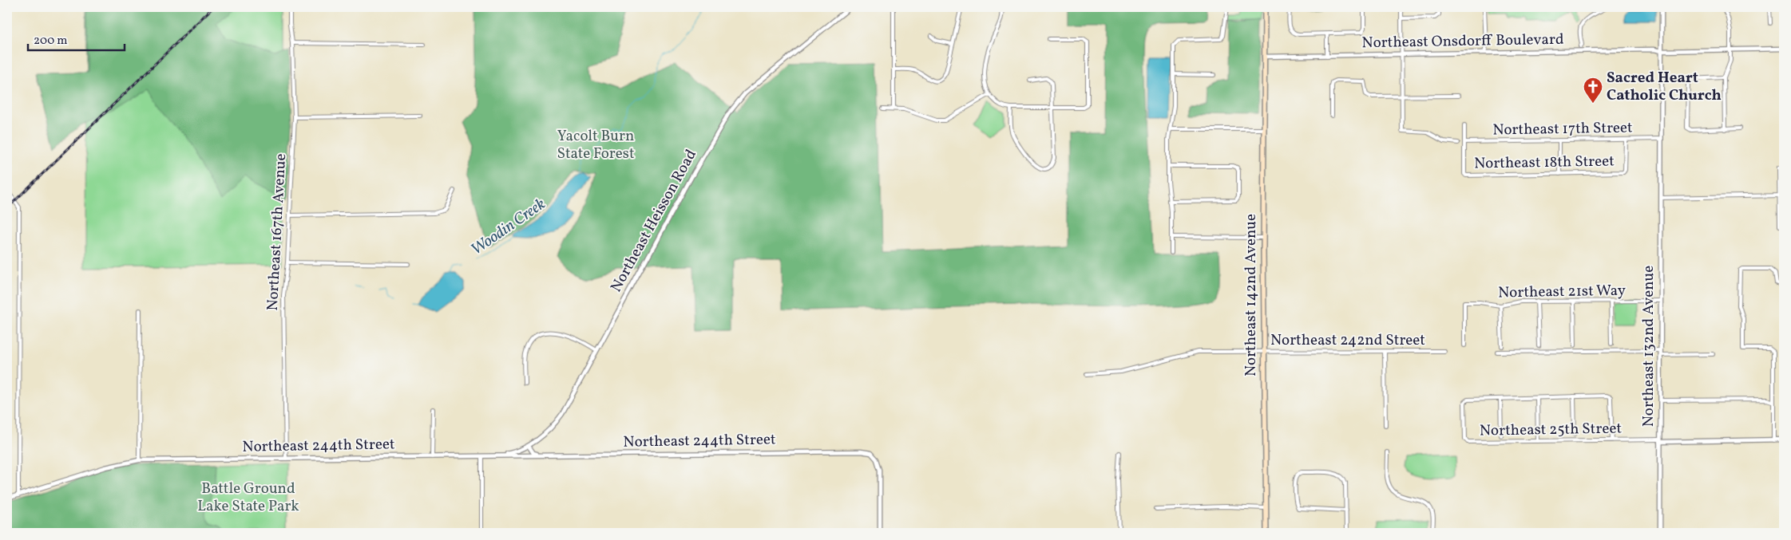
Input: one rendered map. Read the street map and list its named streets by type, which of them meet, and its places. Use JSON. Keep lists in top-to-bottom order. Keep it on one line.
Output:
{"streets":{"main road":["Northeast 142nd Avenue"],"street":["Northeast Onsdorff Boulevard","Northeast 17th Street","Northeast 18th Street","Northeast Heisson Road","Northeast 167th Avenue","Northeast 21st Way","Northeast 242nd Street","Northeast 132nd Avenue","Northeast 25th Street","Northeast 244th Street"]},"crossings":[["Northeast Onsdorff Boulevard","Northeast 142nd Avenue"],["Northeast Onsdorff Boulevard","Northeast 132nd Avenue"],["Northeast 17th Street","Northeast 18th Street"],["Northeast 17th Street","Northeast 132nd Avenue"],["Northeast Heisson Road","Northeast 244th Street"],["Northeast 167th Avenue","Northeast 244th Street"],["Northeast 21st Way","Northeast 132nd Avenue"],["Northeast 142nd Avenue","Northeast 242nd Street"],["Northeast 132nd Avenue","Northeast 25th Street"]],"water":["Woodin Creek"],"parks":["Yacolt Burn State Forest","Battle Ground Lake State Park"],"places":{"church":["Sacred Heart Catholic Church"]},"scale_bar":"200 m"}
